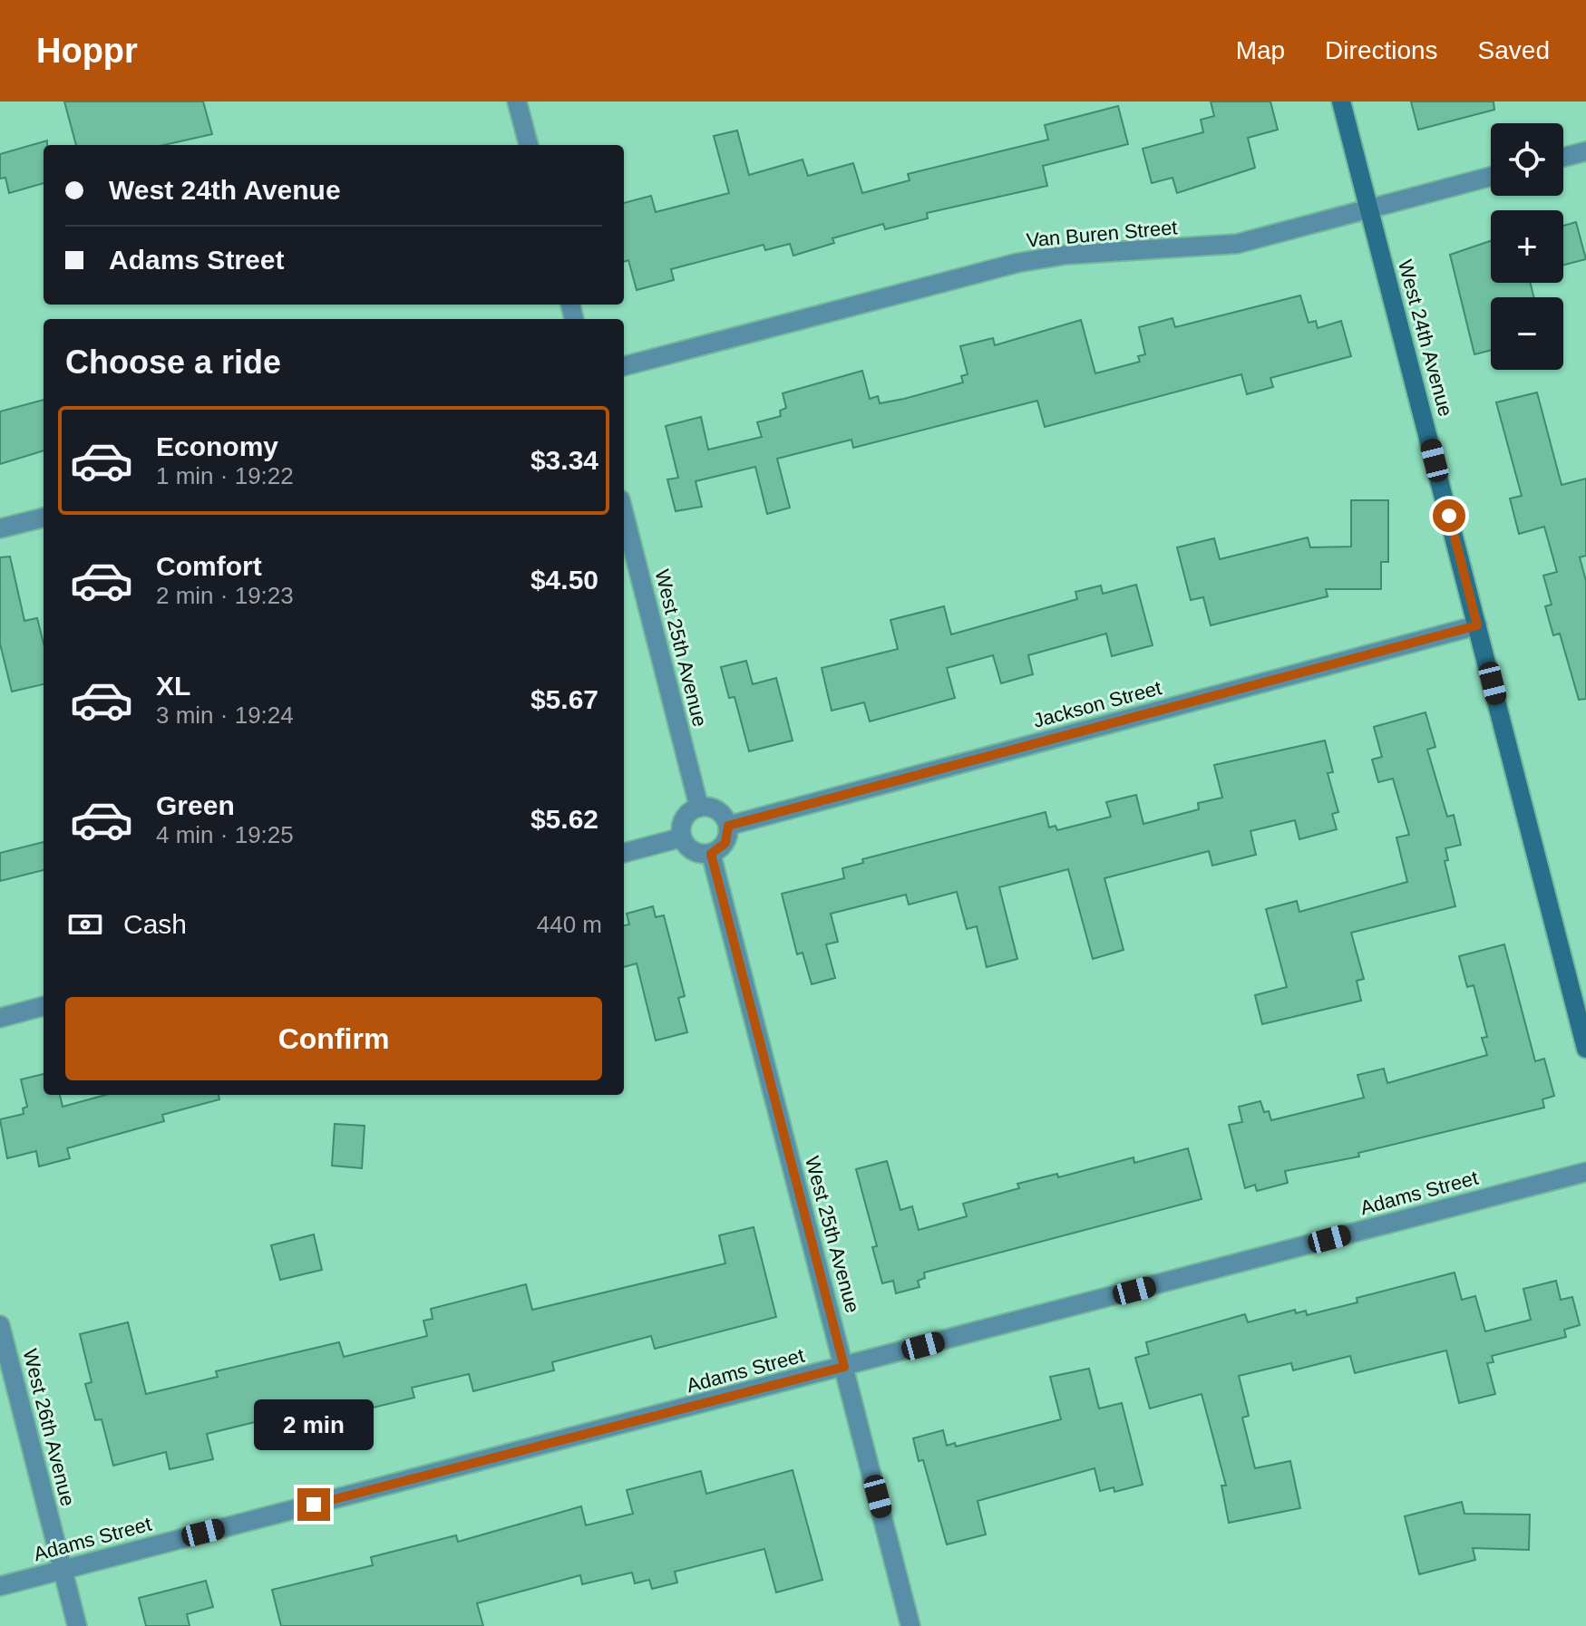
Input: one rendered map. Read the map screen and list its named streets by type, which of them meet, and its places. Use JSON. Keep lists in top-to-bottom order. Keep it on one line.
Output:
{"streets":{"street":["Van Buren Street","West 24th Avenue","West 25th Avenue","Jackson Street","Adams Street","West 26th Avenue"]},"crossings":[["Van Buren Street","West 24th Avenue"],["West 24th Avenue","Jackson Street"],["West 25th Avenue","Jackson Street"],["West 25th Avenue","Adams Street"],["Adams Street","West 26th Avenue"]],"page":{"header":"Hoppr","nav":["Map","Directions","Saved"],"map_buttons":["+","−"],"banner":["West 24th Avenue","Adams Street"],"heading":"Choose a ride","list":[{"name":"Economy","note":"1 min · 19:22","value":"$3.34"},{"name":"Comfort","note":"2 min · 19:23","value":"$4.50"},{"name":"XL","note":"3 min · 19:24","value":"$5.67"},{"name":"Green","note":"4 min · 19:25","value":"$5.62"}],"pay":["Cash","440 m"],"buttons":"Confirm","bubble":"2 min"}}
